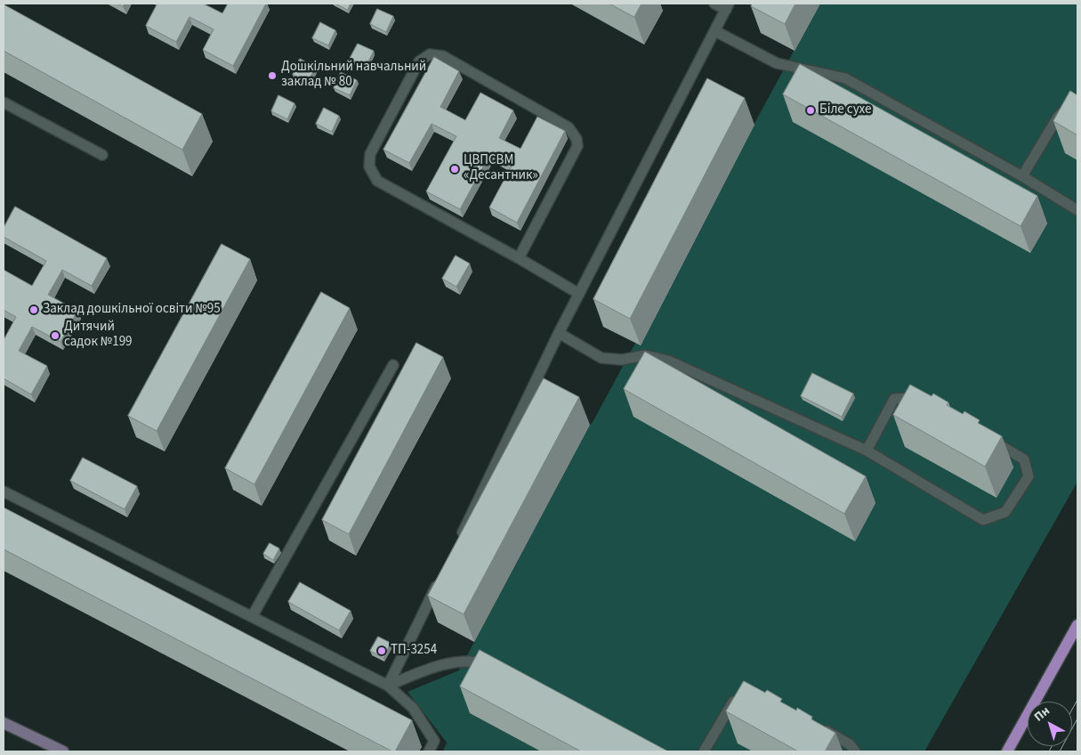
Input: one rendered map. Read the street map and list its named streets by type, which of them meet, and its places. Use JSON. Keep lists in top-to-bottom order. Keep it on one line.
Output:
{"places":["Дошкільний навчальний заклад № 80","Біле сухе","ЦВПСВМ «Десантник»","Заклад дошкільної освіти №95","Дитячий садок №199","ТП-3254"],"north":"top left"}
